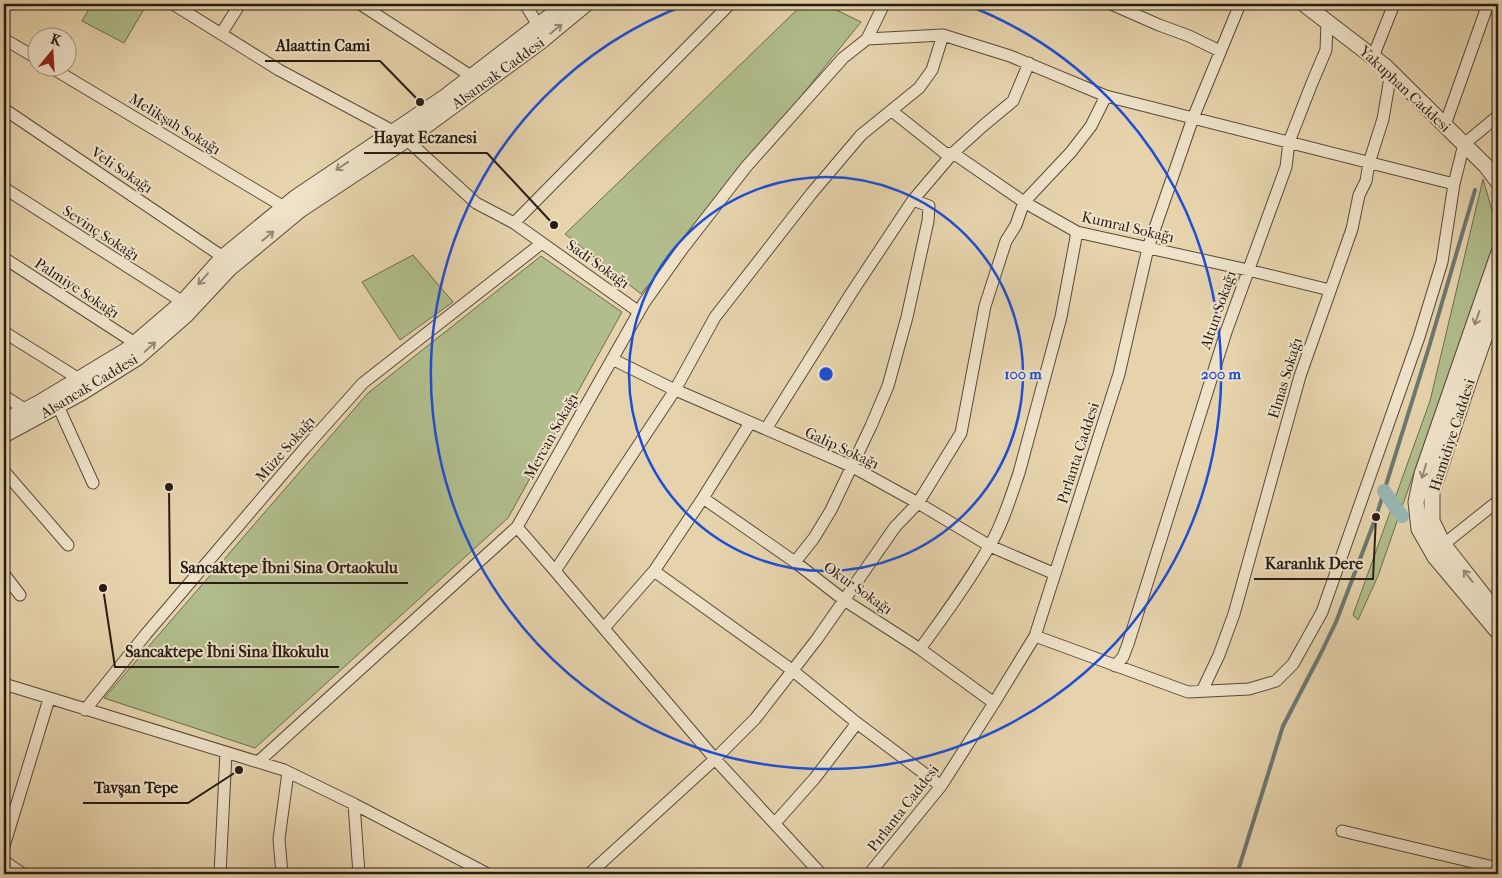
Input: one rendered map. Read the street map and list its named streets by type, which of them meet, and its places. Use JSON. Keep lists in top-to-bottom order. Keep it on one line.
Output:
{"streets":{"street":["Alsancak Caddesi","Yakuphan Caddesi","Melikşah Sokağı","Veli Sokağı","Kumral Sokağı","Sevinç Sokağı","Sadi Sokağı","Palmiye Sokağı","Altun Sokağı","Elmas Sokağı","Hamidiye Caddesi","Mercan Sokağı","Galip Sokağı","Müze Sokağı","Pırlanta Caddesi","Okur Sokağı"]},"crossings":[["Alsancak Caddesi","Melikşah Sokağı"],["Alsancak Caddesi","Veli Sokağı"],["Alsancak Caddesi","Sevinç Sokağı"],["Alsancak Caddesi","Sadi Sokağı"],["Alsancak Caddesi","Palmiye Sokağı"],["Yakuphan Caddesi","Altun Sokağı"],["Yakuphan Caddesi","Elmas Sokağı"],["Kumral Sokağı","Altun Sokağı"],["Kumral Sokağı","Elmas Sokağı"],["Kumral Sokağı","Pırlanta Caddesi"],["Sadi Sokağı","Mercan Sokağı"],["Sadi Sokağı","Müze Sokağı"],["Mercan Sokağı","Galip Sokağı"],["Galip Sokağı","Pırlanta Caddesi"],["Pırlanta Caddesi","Okur Sokağı"]],"places":["Alaattin Cami","Hayat Eczanesi","Sancaktepe İbni Sina Ortaokulu","Karanlık Dere","Sancaktepe İbni Sina İlkokulu","Tavşan Tepe"],"north":"top","rings":["100 m","200 m"]}
